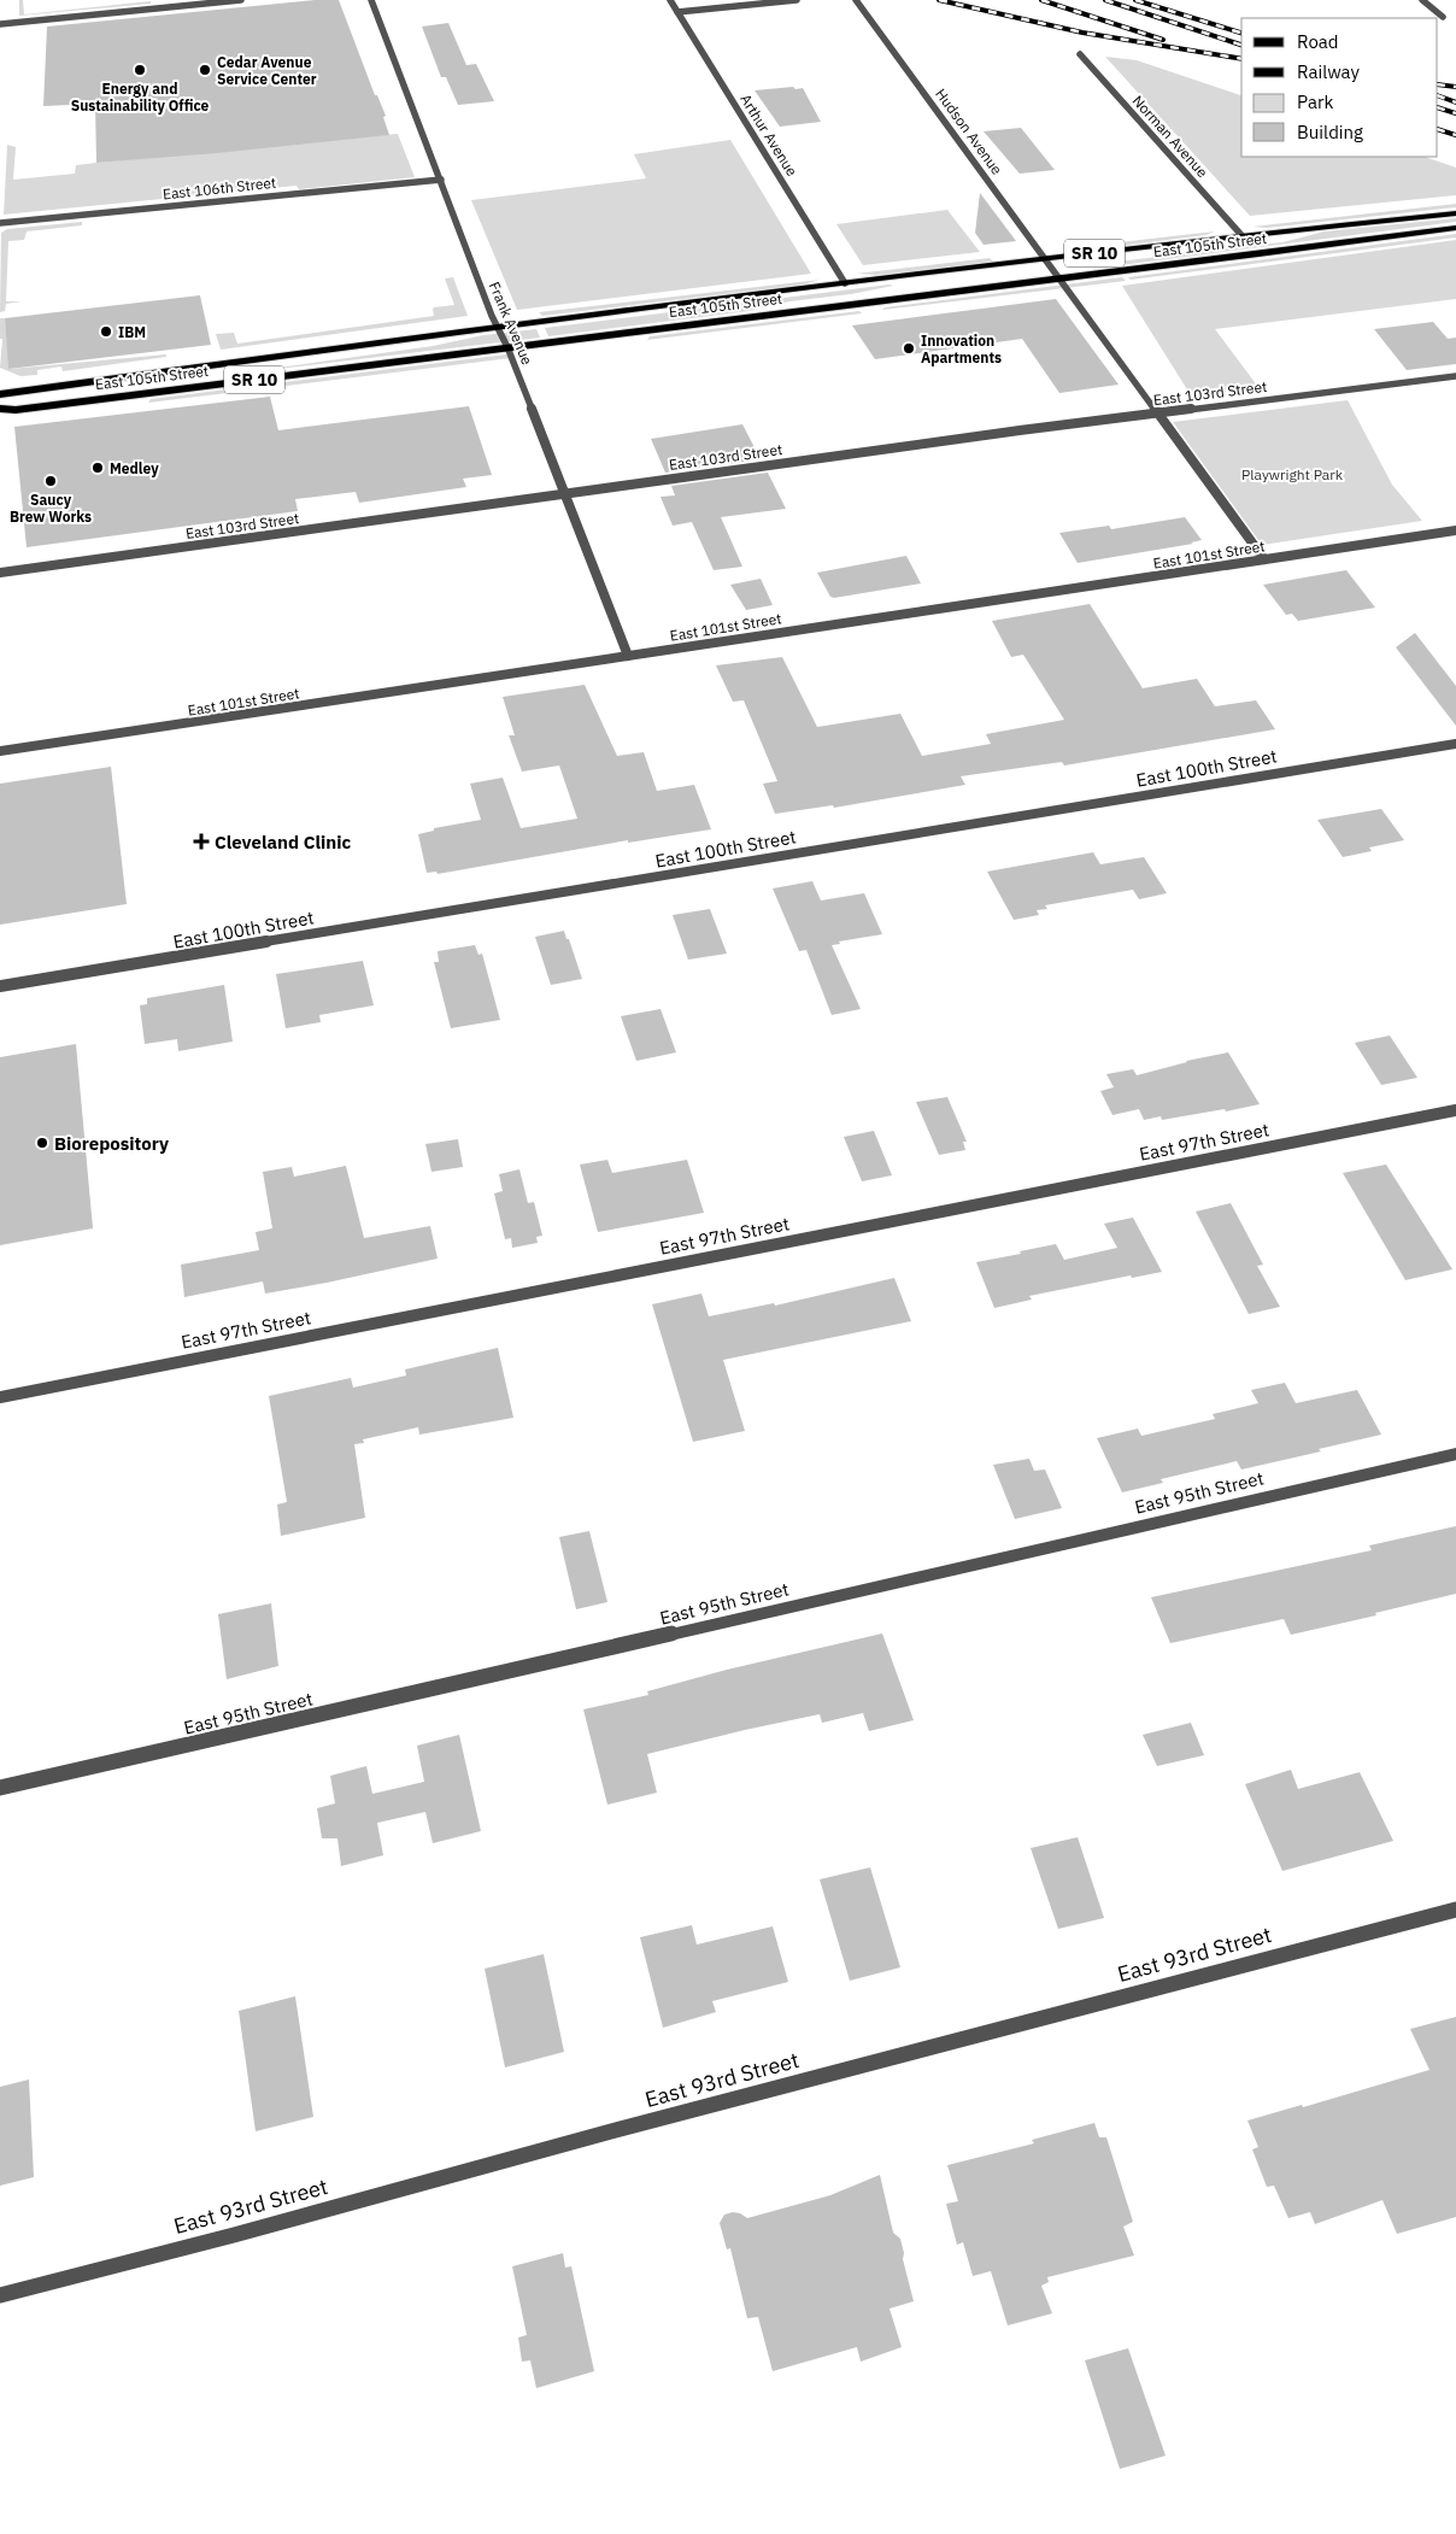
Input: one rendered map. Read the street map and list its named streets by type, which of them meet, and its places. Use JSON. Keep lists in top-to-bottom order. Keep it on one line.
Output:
{"streets":{"main road":["East 105th Street","SR 10"],"street":["Hudson Avenue","Arthur Avenue","Norman Avenue","East 106th Street","Frank Avenue","East 103rd Street","East 101st Street","East 100th Street","East 97th Street","East 95th Street","East 93rd Street"]},"crossings":[["Hudson Avenue","East 105th Street"],["Hudson Avenue","East 103rd Street"],["Hudson Avenue","East 101st Street"],["Arthur Avenue","East 105th Street"],["Norman Avenue","East 105th Street"],["East 106th Street","Frank Avenue"],["East 105th Street","Frank Avenue"],["Frank Avenue","East 103rd Street"],["Frank Avenue","East 101st Street"]],"parks":["Playwright Park"],"places":{"other":["Energy and Sustainability Office","Cedar Avenue Service Center","IBM","Innovation Apartments","Medley","Saucy Brew Works","Biorepository"],"health":["Cleveland Clinic"]},"legend":["Road","Railway","Park","Building"]}
